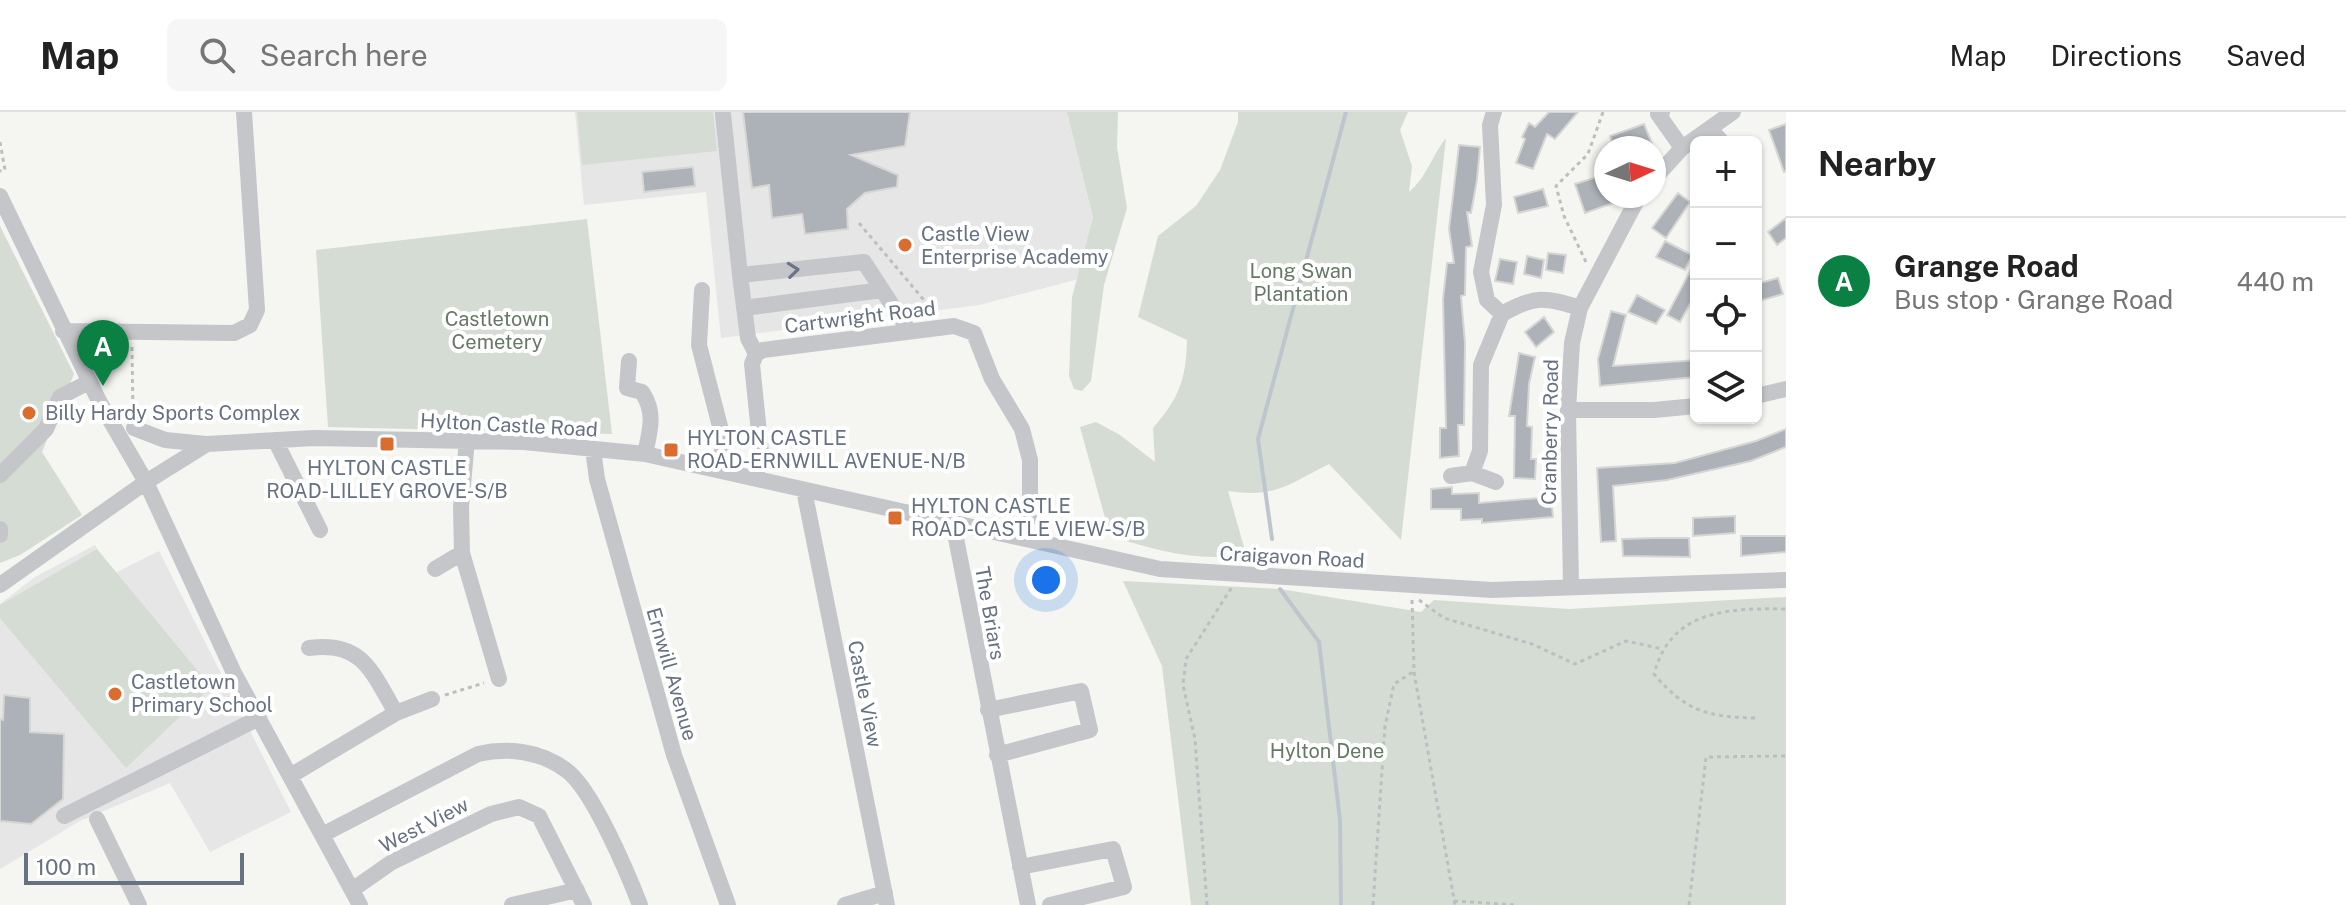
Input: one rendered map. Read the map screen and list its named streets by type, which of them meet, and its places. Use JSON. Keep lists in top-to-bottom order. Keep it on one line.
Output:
{"streets":{"street":["Cartwright Road","Hylton Castle Road","Cranberry Road","Craigavon Road","The Briars","Ernwill Avenue","Castle View","West View"]},"crossings":[["Cartwright Road","Craigavon Road"],["Hylton Castle Road","Craigavon Road"],["Hylton Castle Road","Ernwill Avenue"],["Hylton Castle Road","Castle View"],["Cranberry Road","Craigavon Road"],["Craigavon Road","The Briars"],["Craigavon Road","Castle View"]],"parks":["Long Swan Plantation","Castletown Cemetery","Hylton Dene"],"places":{"other":["Castle View Enterprise Academy","Billy Hardy Sports Complex","Castletown Primary School"],"transit":["HYLTON CASTLE ROAD-LILLEY GROVE-S/B","HYLTON CASTLE ROAD-ERNWILL AVENUE-N/B","HYLTON CASTLE ROAD-CASTLE VIEW-S/B"]},"scale_bar":"100 m","north":"right","page":{"header":"Map","search":"Search here","nav":["Map","Directions","Saved"],"heading":"Nearby","map_buttons":["+","−"],"list":[{"mark":"A","name":"Grange Road","note":"Bus stop · Grange Road","value":"440 m"}],"pins":"A","scale":"100 m"}}
